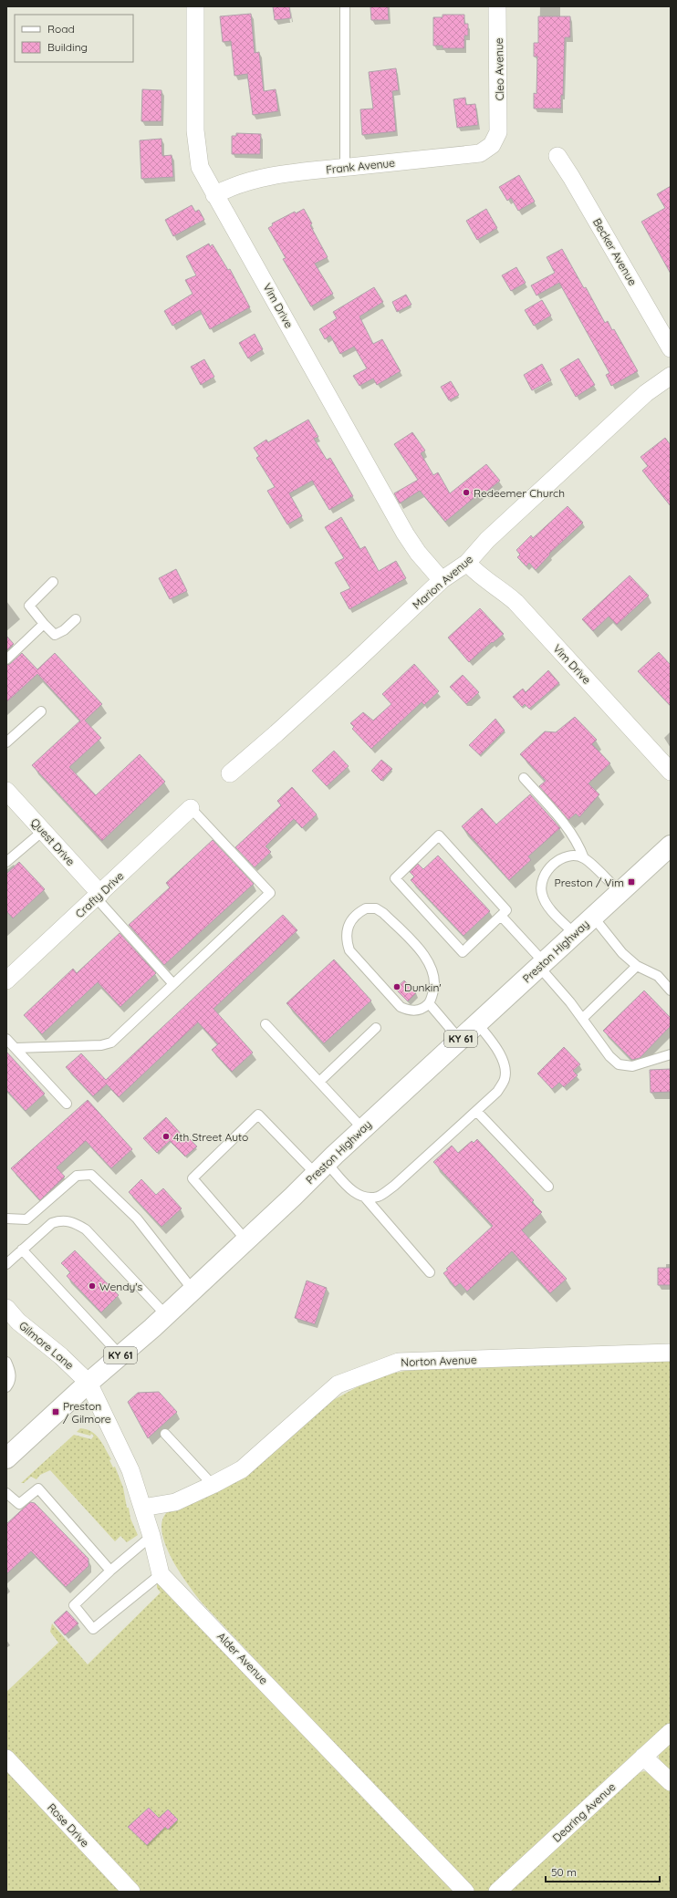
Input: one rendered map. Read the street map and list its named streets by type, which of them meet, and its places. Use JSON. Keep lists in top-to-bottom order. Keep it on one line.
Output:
{"streets":{"main road":["Preston Highway","KY 61"],"street":["Cleo Avenue","Frank Avenue","Becker Avenue","Vim Drive","Marion Avenue","Quest Drive","Crafty Drive","Gilmore Lane","Norton Avenue","Alder Avenue","Dearing Avenue","Rose Drive"]},"crossings":[["Cleo Avenue","Frank Avenue"],["Frank Avenue","Vim Drive"],["Vim Drive","Marion Avenue"],["Quest Drive","Crafty Drive"],["Preston Highway","Gilmore Lane"]],"places":{"other":["Redeemer Church","Dunkin'","4th Street Auto","Wendy's"],"transit":["Preston / Vim","Preston / Gilmore"]},"legend":["Road","Building"],"scale_bar":"50 m"}
